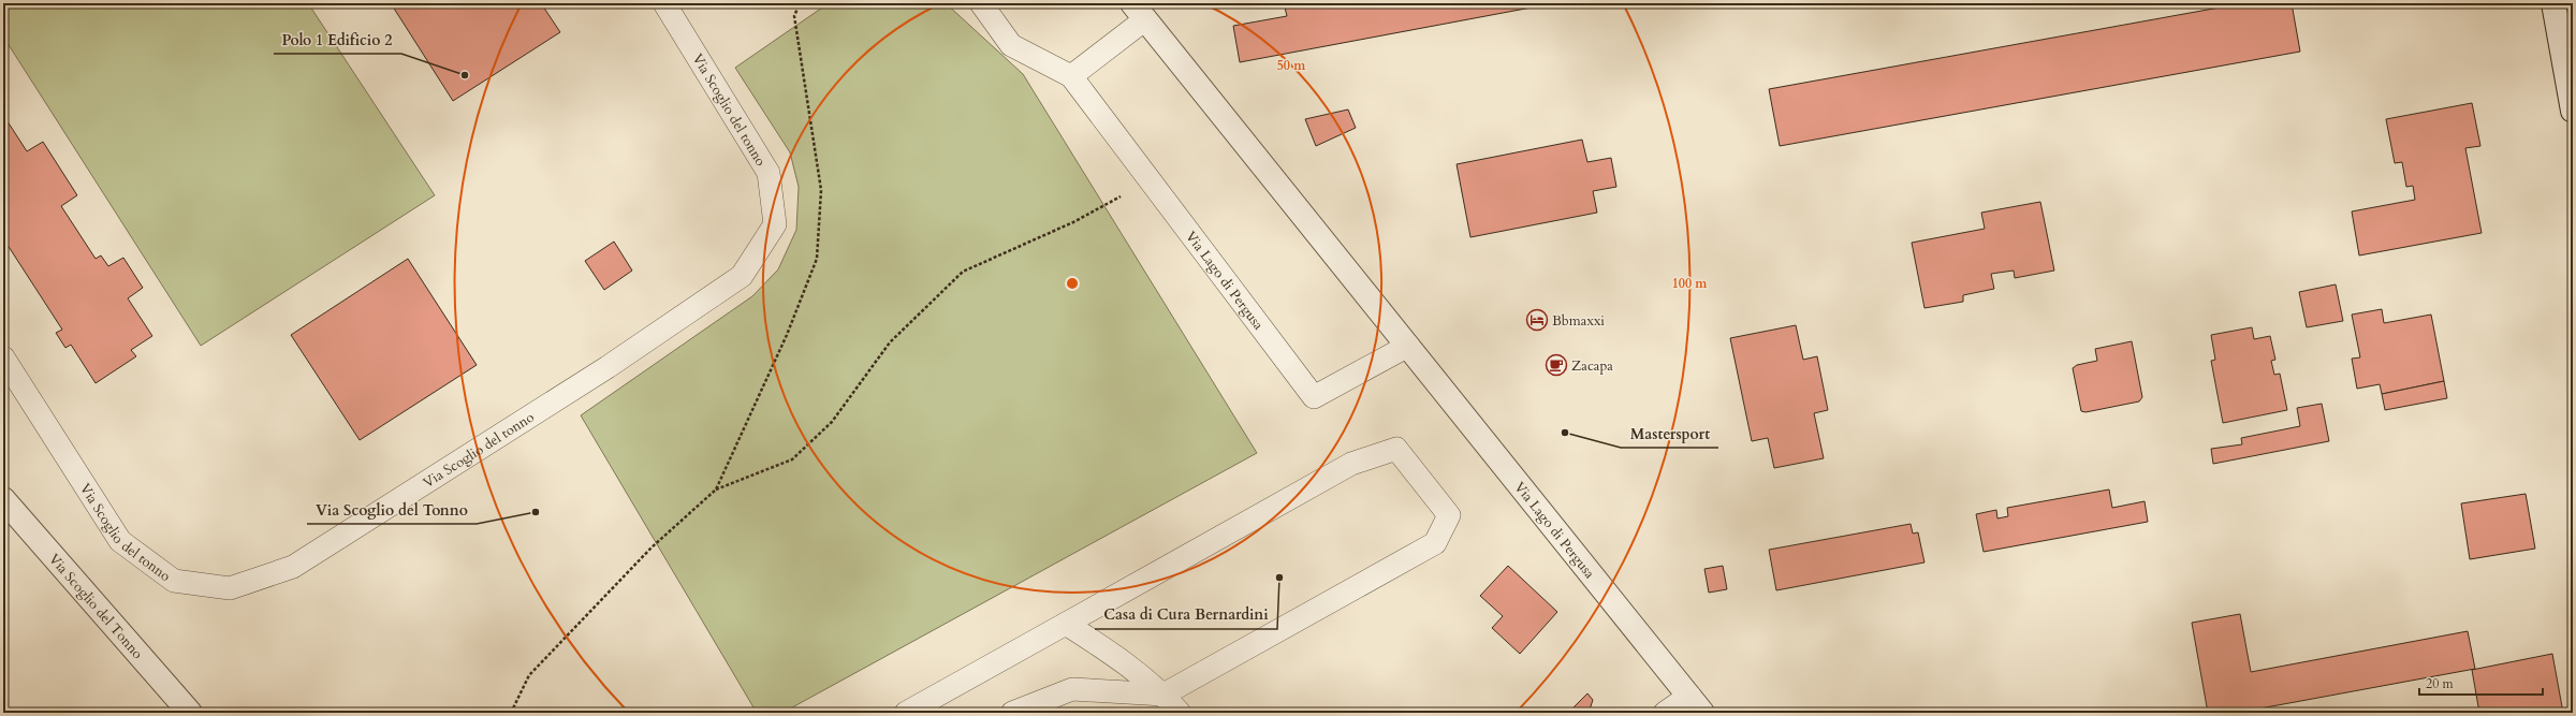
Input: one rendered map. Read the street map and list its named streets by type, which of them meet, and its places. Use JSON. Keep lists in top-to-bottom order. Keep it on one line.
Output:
{"streets":{"street":["Via Lago di Pergusa","Via Scoglio del Tonno"],"lane":["Via Scoglio del tonno"]},"places":{"other":["Polo 1 Edificio 2","Mastersport","Via Scoglio del Tonno","Casa di Cura Bernardini"],"hotel":["Bbmaxxi"],"cafe":["Zacapa"]},"scale_bar":"20 m","rings":["50 m","100 m"]}
